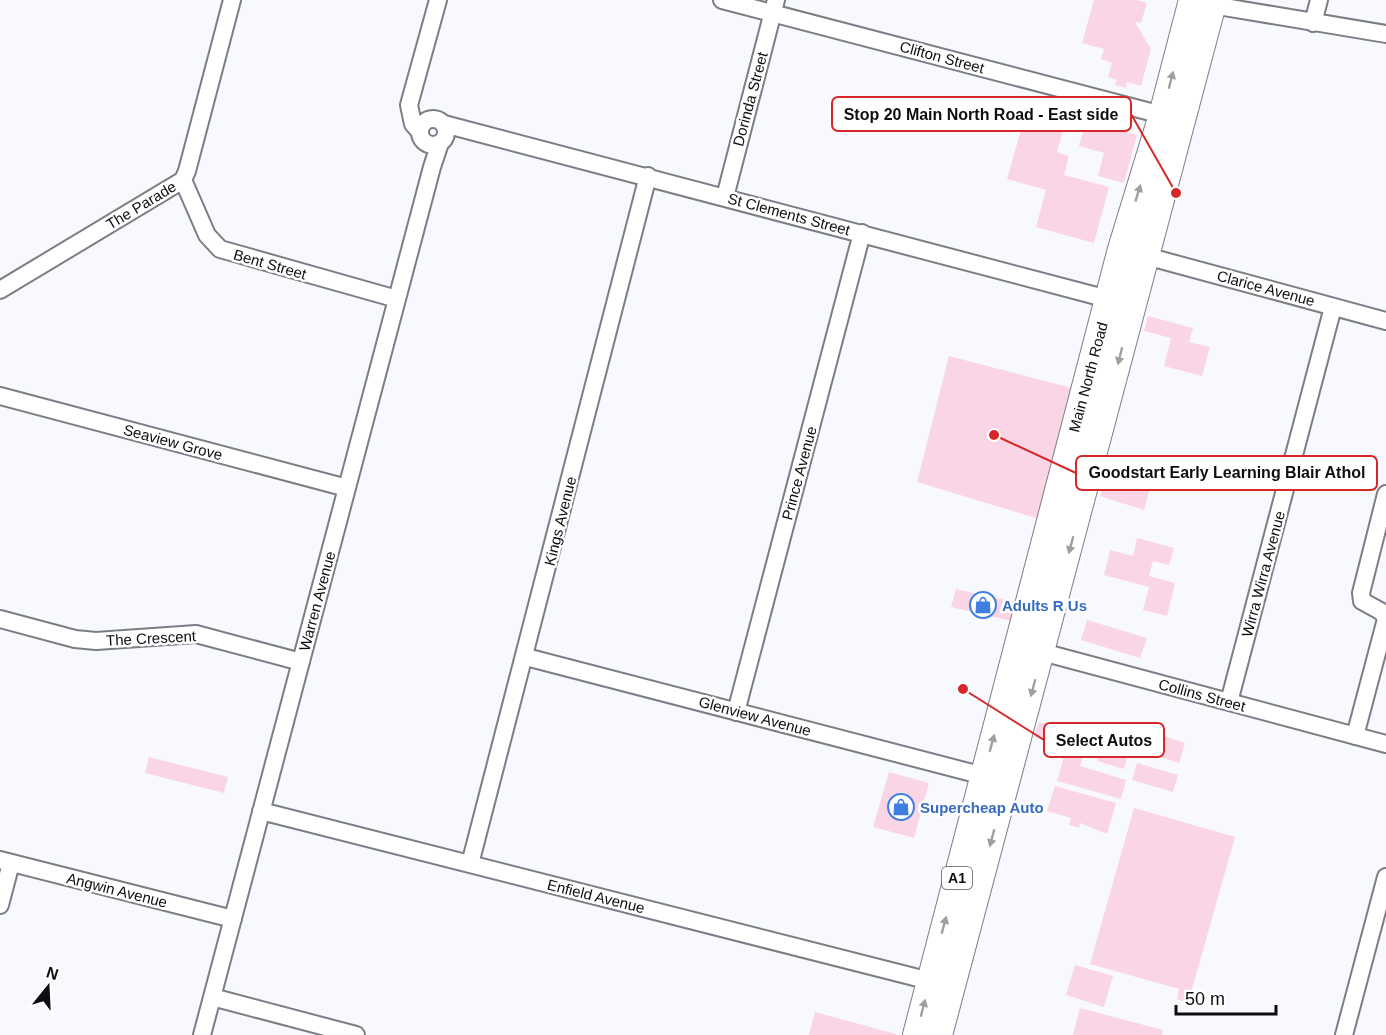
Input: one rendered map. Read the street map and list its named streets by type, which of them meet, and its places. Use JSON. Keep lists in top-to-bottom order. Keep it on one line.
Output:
{"streets":{"highway":["Main North Road","Collins Street","A1"],"street":["Clifton Street","Dorinda Street","The Parade","St Clements Street","Bent Street","Clarice Avenue","Seaview Grove","Prince Avenue","Kings Avenue","Wirra Wirra Avenue","Warren Avenue","The Crescent","Glenview Avenue","Angwin Avenue","Enfield Avenue"]},"crossings":[["Clifton Street","Dorinda Street"],["Clifton Street","Main North Road"],["Dorinda Street","St Clements Street"],["The Parade","Bent Street"],["St Clements Street","Main North Road"],["St Clements Street","Prince Avenue"],["St Clements Street","Kings Avenue"],["St Clements Street","Warren Avenue"],["Bent Street","Warren Avenue"],["Clarice Avenue","Main North Road"],["Clarice Avenue","Wirra Wirra Avenue"],["Main North Road","Collins Street"],["Main North Road","Glenview Avenue"],["Main North Road","Enfield Avenue"],["Seaview Grove","Warren Avenue"],["Prince Avenue","Glenview Avenue"],["Kings Avenue","Glenview Avenue"],["Kings Avenue","Enfield Avenue"],["Wirra Wirra Avenue","Collins Street"],["Warren Avenue","The Crescent"],["Warren Avenue","Angwin Avenue"],["Warren Avenue","Enfield Avenue"]],"places":{"other":["Stop 20 Main North Road - East side","Goodstart Early Learning Blair Athol","Select Autos"],"shop":["Adults R Us","Supercheap Auto"]},"scale_bar":"50 m","north":"top"}
